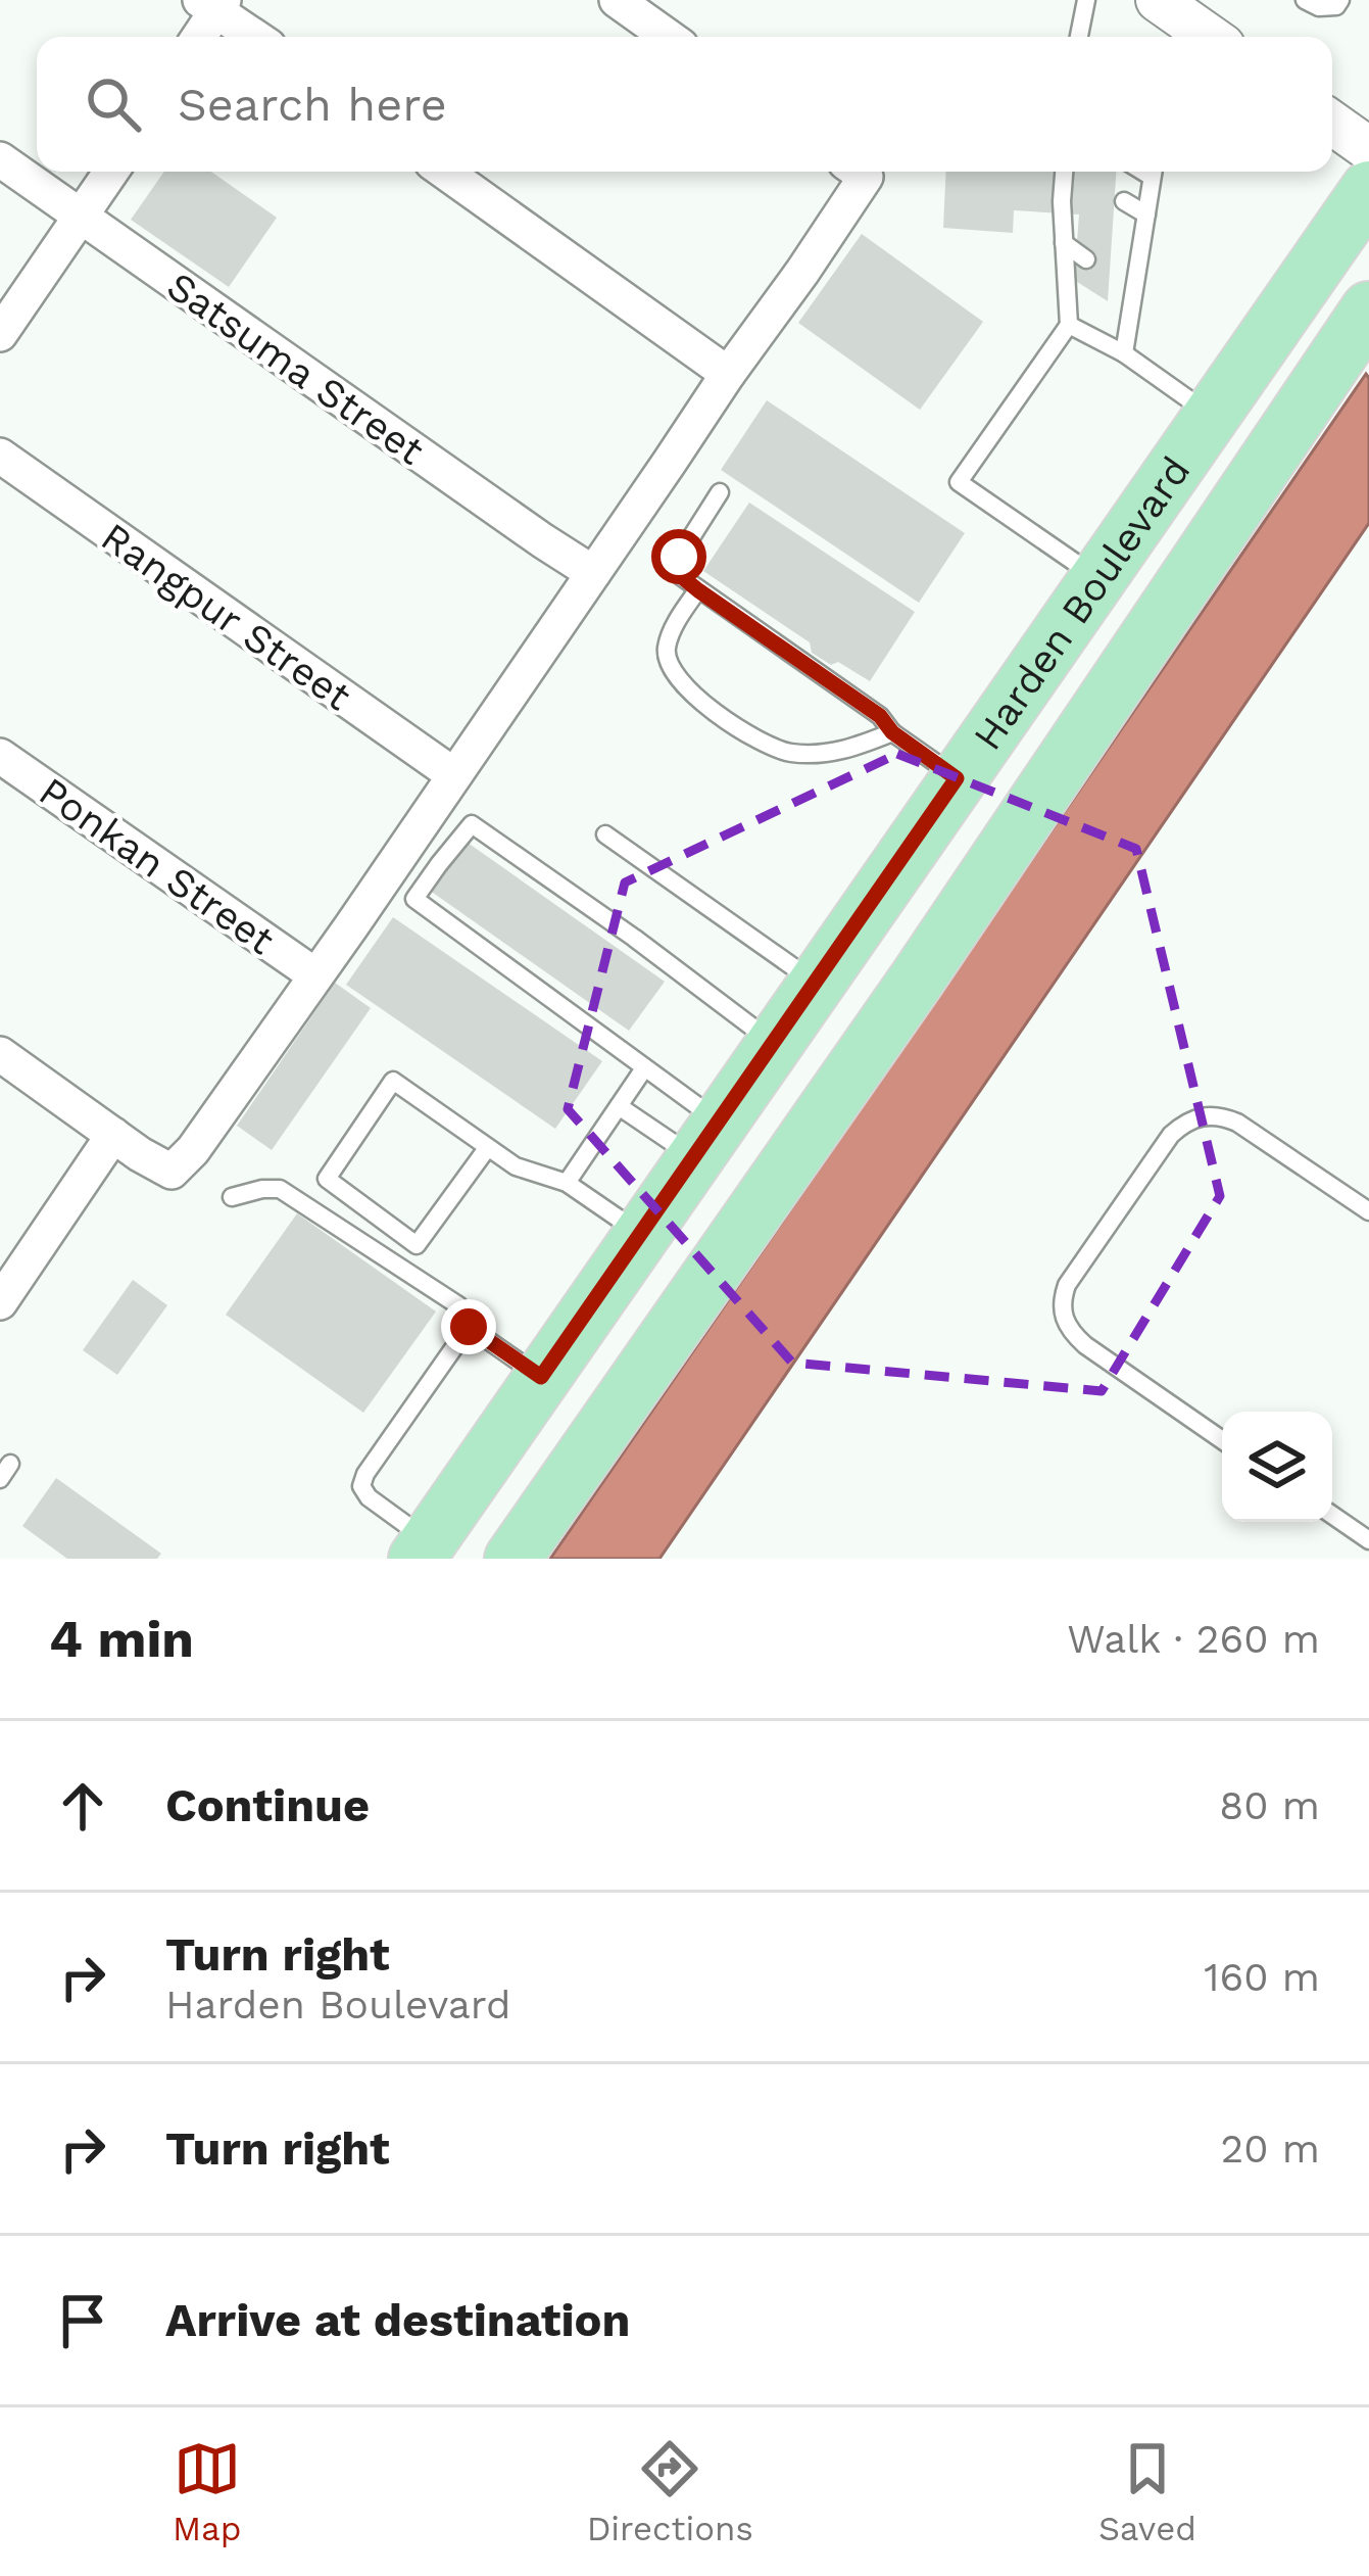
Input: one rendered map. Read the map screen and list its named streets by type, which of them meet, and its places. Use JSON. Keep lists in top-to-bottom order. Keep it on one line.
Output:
{"streets":{"main road":["Harden Boulevard"],"street":["Satsuma Street","Rangpur Street","Ponkan Street"]},"page":{"search":"Search here","heading":["4 min","Walk · 260 m"],"list":[["Continue","80 m"],["Turn right","Harden Boulevard","160 m"],["Turn right","20 m"],"Arrive at destination"],"nav":["Map","Directions","Saved"]}}
